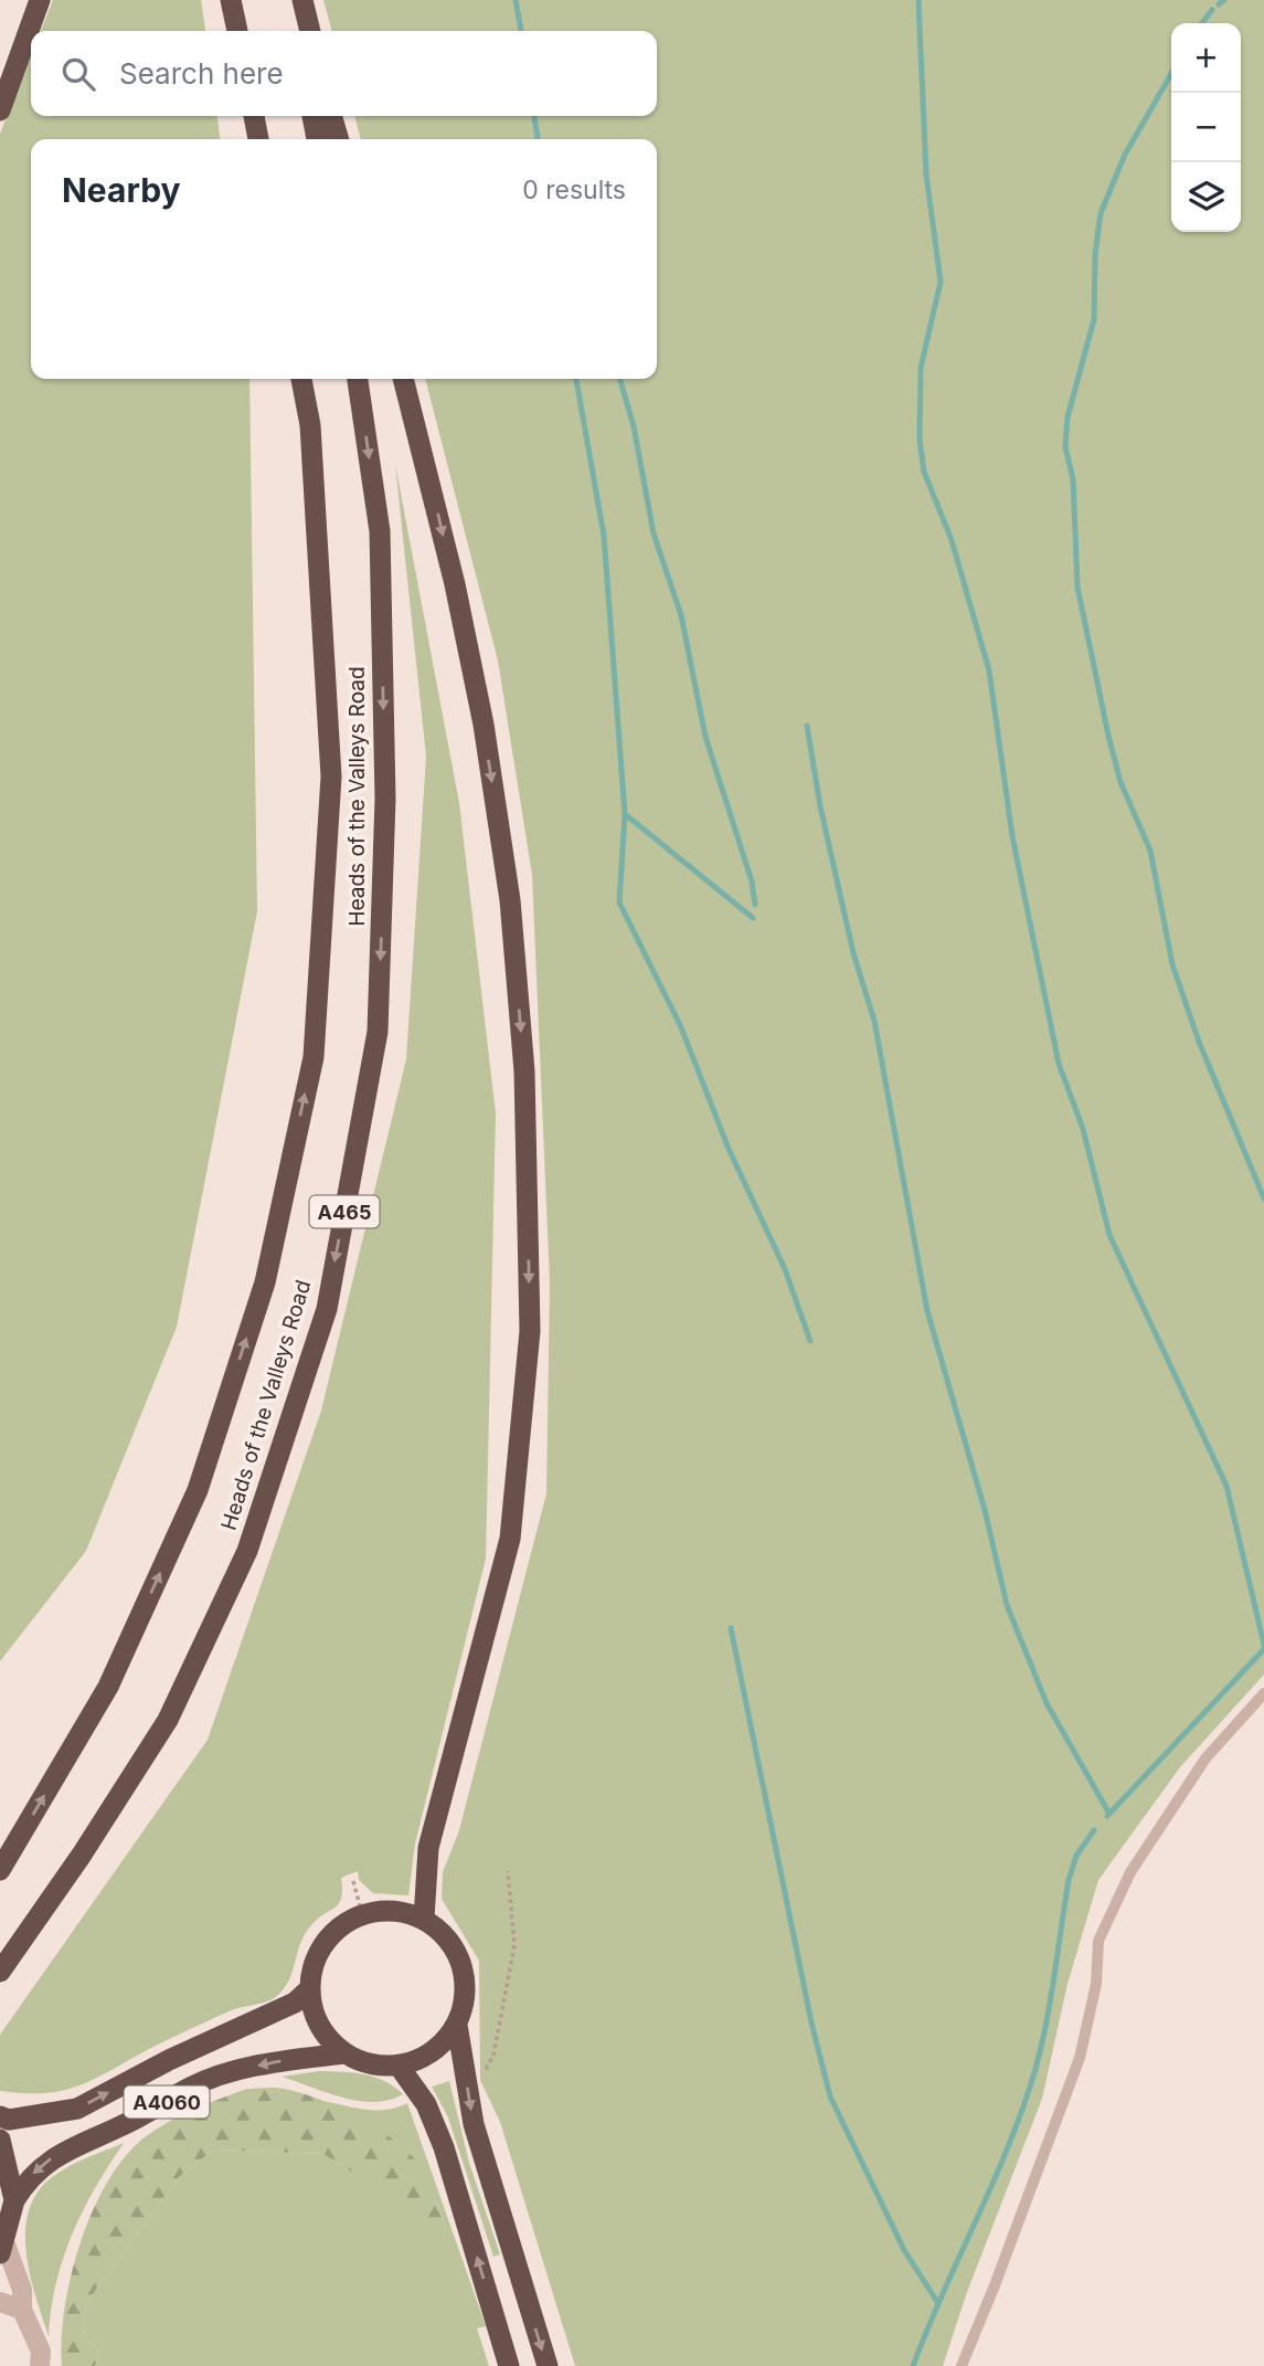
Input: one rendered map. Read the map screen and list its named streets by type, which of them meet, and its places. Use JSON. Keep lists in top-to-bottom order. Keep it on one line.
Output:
{"streets":{"highway":["Heads of the Valleys Road","A465","A4060"]},"page":{"map_buttons":["+","−"],"search":"Search here","heading":["Nearby","0 results"]}}
